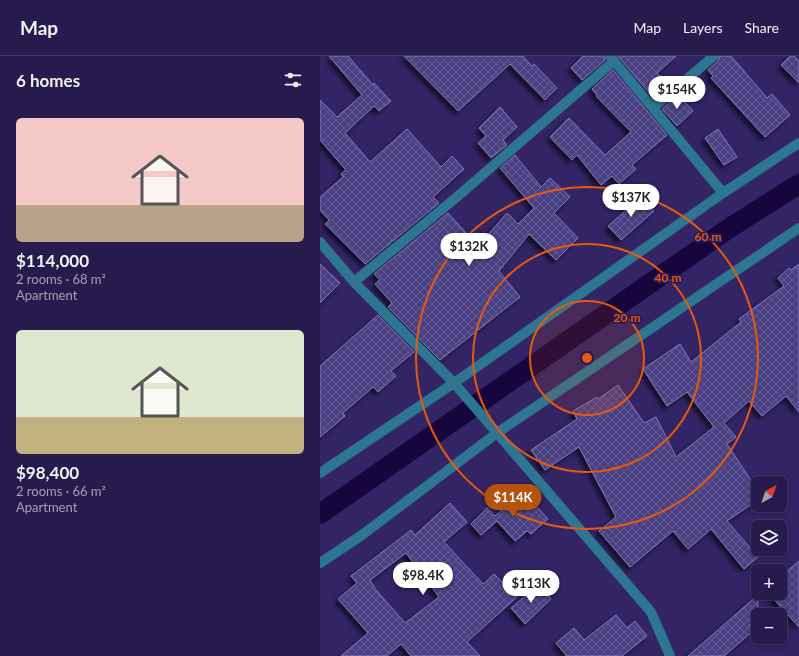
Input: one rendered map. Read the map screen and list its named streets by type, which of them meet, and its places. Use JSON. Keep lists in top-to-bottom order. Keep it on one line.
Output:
{"north":"top right","page":{"header":"Map","nav":["Map","Layers","Share"],"heading":"6 homes","price":["$154K","$137K","$132K","$114K","$98.4K","$113K"],"list":[{"name":"$114,000","note":"2 rooms · 68 m² · Apartment"},{"name":"$98,400","note":"2 rooms · 66 m² · Apartment"}],"map_buttons":["+","−"]},"rings":["60 m","40 m","20 m"]}
